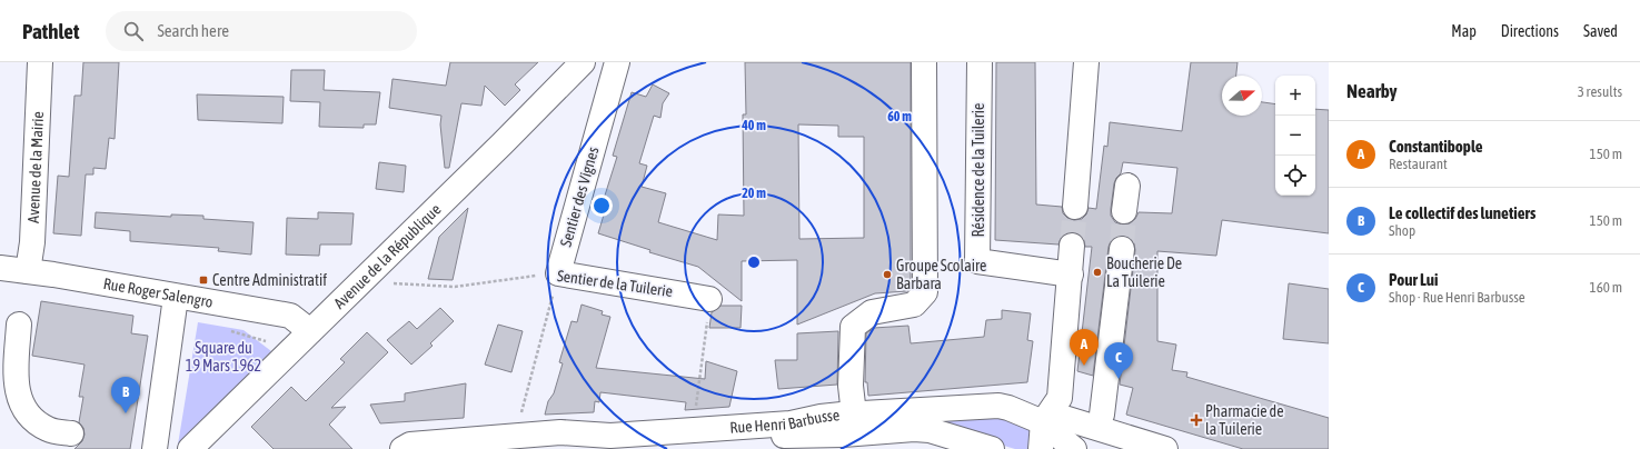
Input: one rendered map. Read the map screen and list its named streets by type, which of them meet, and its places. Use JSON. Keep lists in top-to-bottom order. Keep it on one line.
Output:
{"streets":{"street":["Avenue de la Mairie","Résidence de la Tuilerie","Sentier des Vignes","Avenue de la République","Sentier de la Tuilerie","Rue Roger Salengro","Rue Henri Barbusse"]},"crossings":[["Avenue de la Mairie","Rue Roger Salengro"],["Sentier des Vignes","Sentier de la Tuilerie"],["Avenue de la République","Sentier de la Tuilerie"],["Avenue de la République","Rue Roger Salengro"]],"parks":["Square du 19 Mars 1962"],"places":{"other":["Boucherie De La Tuilerie","Groupe Scolaire Barbara"],"transit":["Centre Administratif"],"health":["Pharmacie de la Tuilerie"]},"north":"right","page":{"header":"Pathlet","search":"Search here","nav":["Map","Directions","Saved"],"heading":["Nearby","3 results"],"map_buttons":["+","−"],"list":[{"mark":"A","name":"Constantibople","note":"Restaurant","value":"150 m"},{"mark":"B","name":"Le collectif des lunetiers","note":"Shop","value":"150 m"},{"mark":"C","name":"Pour Lui","note":"Shop · Rue Henri Barbusse","value":"160 m"}],"pins":["A","C","B"]},"rings":["60 m","40 m","20 m"]}
